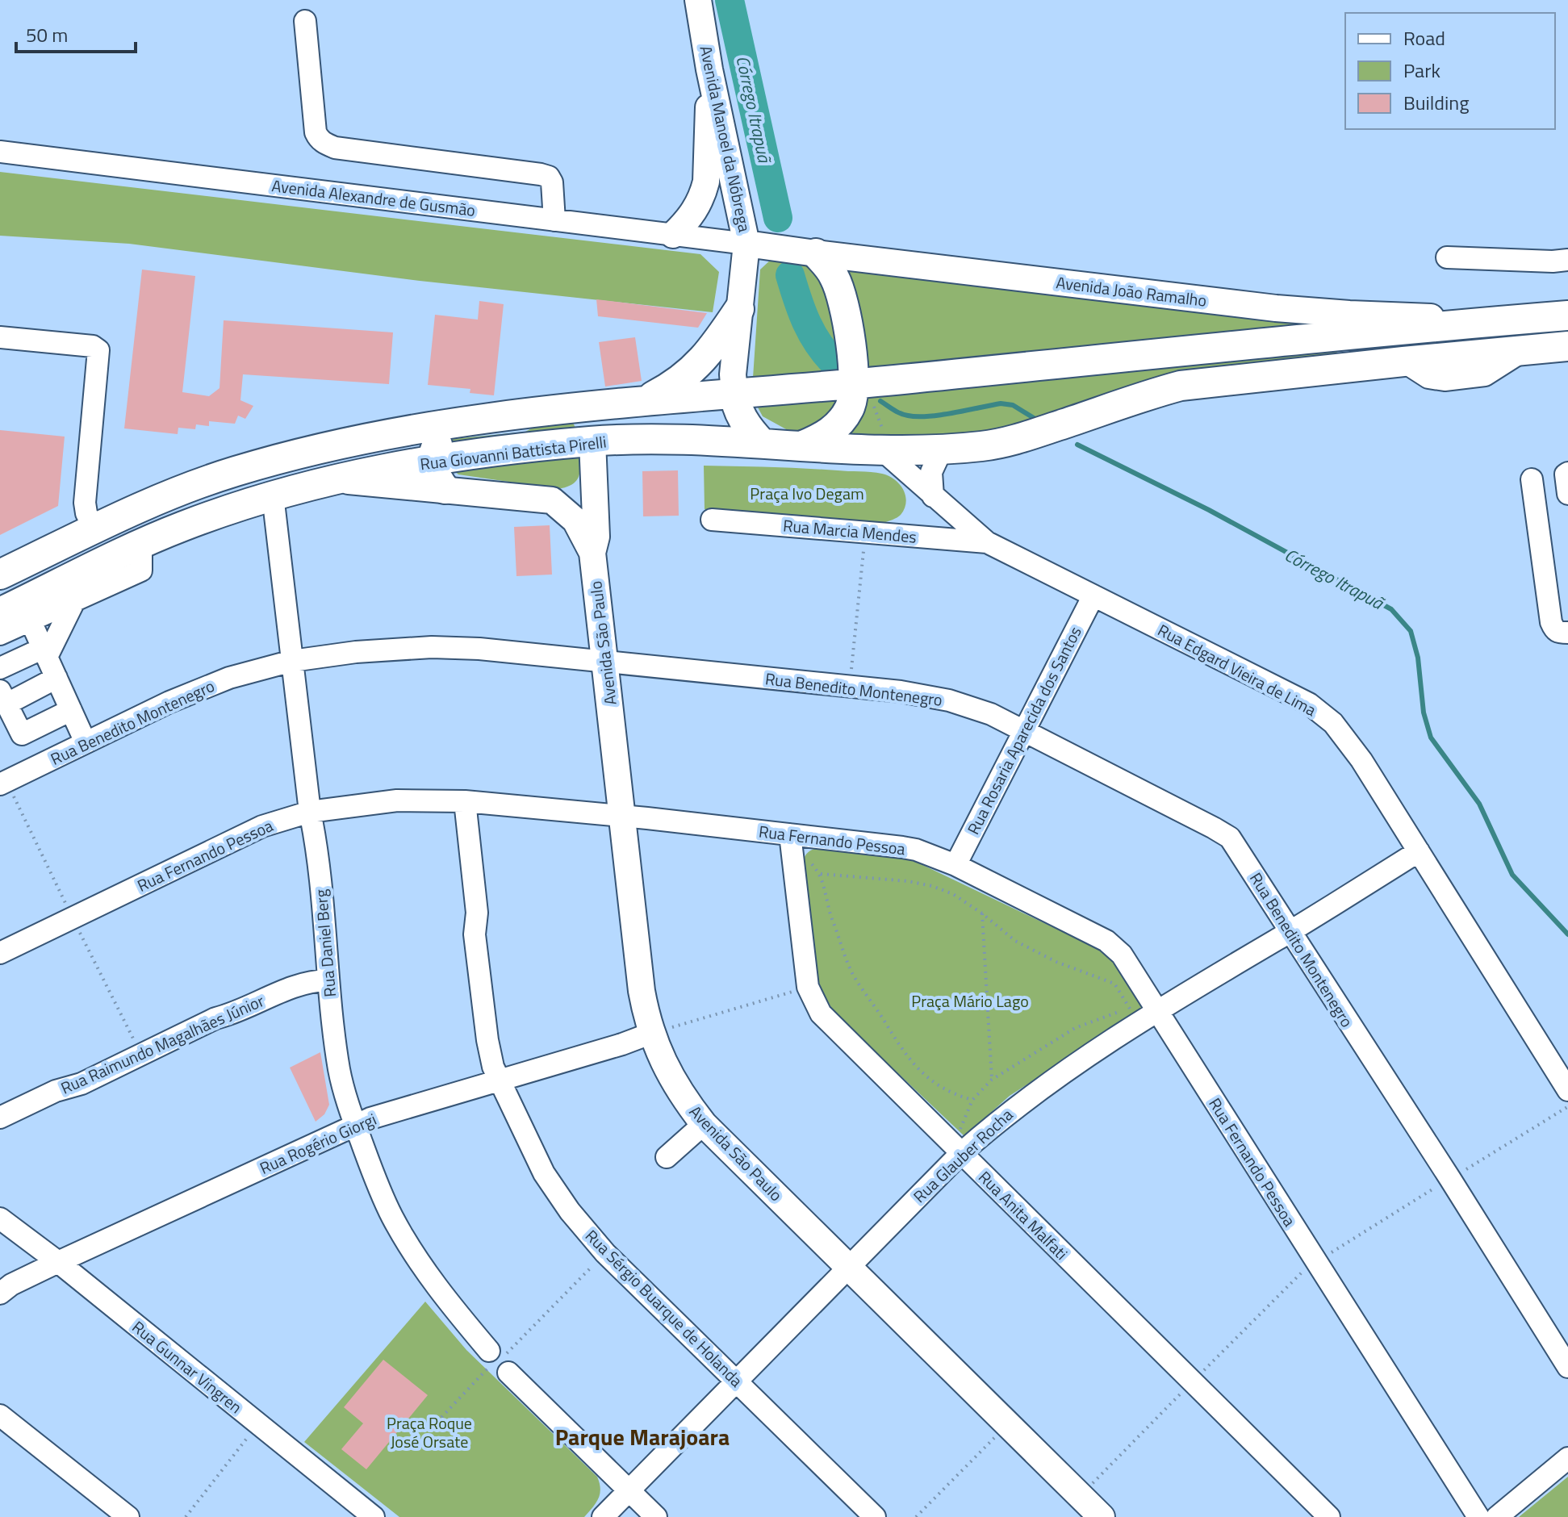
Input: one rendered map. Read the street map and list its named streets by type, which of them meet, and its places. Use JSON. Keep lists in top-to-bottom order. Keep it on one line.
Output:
{"streets":{"highway":["Avenida João Ramalho","Rua Giovanni Battista Pirelli"],"main road":["Avenida Manoel da Nóbrega","Avenida São Paulo"],"street":["Avenida Alexandre de Gusmão","Rua Marcia Mendes","Rua Edgard Vieira de Lima","Rua Benedito Montenegro","Rua Rosaria Aparecida dos Santos","Rua Fernando Pessoa","Rua Daniel Berg","Rua Raimundo Magalhães Júnior","Rua Rogério Giorgi","Rua Glauber Rocha","Rua Anita Malfati","Rua Sérgio Buarque de Holanda","Rua Gunnar Vingren"]},"crossings":[["Avenida Manoel da Nóbrega","Avenida Alexandre de Gusmão"],["Avenida Manoel da Nóbrega","Avenida João Ramalho"],["Avenida Alexandre de Gusmão","Avenida João Ramalho"],["Rua Giovanni Battista Pirelli","Avenida São Paulo"],["Rua Giovanni Battista Pirelli","Rua Edgard Vieira de Lima"],["Rua Giovanni Battista Pirelli","Rua Daniel Berg"],["Rua Marcia Mendes","Rua Edgard Vieira de Lima"],["Avenida São Paulo","Rua Benedito Montenegro"],["Avenida São Paulo","Rua Fernando Pessoa"],["Avenida São Paulo","Rua Rogério Giorgi"],["Avenida São Paulo","Rua Glauber Rocha"],["Rua Edgard Vieira de Lima","Rua Rosaria Aparecida dos Santos"],["Rua Edgard Vieira de Lima","Rua Glauber Rocha"],["Rua Benedito Montenegro","Rua Rosaria Aparecida dos Santos"],["Rua Benedito Montenegro","Rua Daniel Berg"],["Rua Benedito Montenegro","Rua Glauber Rocha"],["Rua Rosaria Aparecida dos Santos","Rua Fernando Pessoa"],["Rua Fernando Pessoa","Rua Daniel Berg"],["Rua Fernando Pessoa","Rua Glauber Rocha"],["Rua Fernando Pessoa","Rua Anita Malfati"],["Rua Fernando Pessoa","Rua Sérgio Buarque de Holanda"],["Rua Daniel Berg","Rua Raimundo Magalhães Júnior"],["Rua Daniel Berg","Rua Rogério Giorgi"],["Rua Daniel Berg","Rua Glauber Rocha"],["Rua Rogério Giorgi","Rua Sérgio Buarque de Holanda"],["Rua Rogério Giorgi","Rua Gunnar Vingren"],["Rua Glauber Rocha","Rua Anita Malfati"],["Rua Glauber Rocha","Rua Sérgio Buarque de Holanda"]],"districts":["Parque Marajoara"],"water":["Córrego Itrapuã"],"parks":["Praça Ivo Degam","Praça Mário Lago","Praça Roque José Orsate"],"legend":["Road","Park","Building"],"scale_bar":"50 m"}
